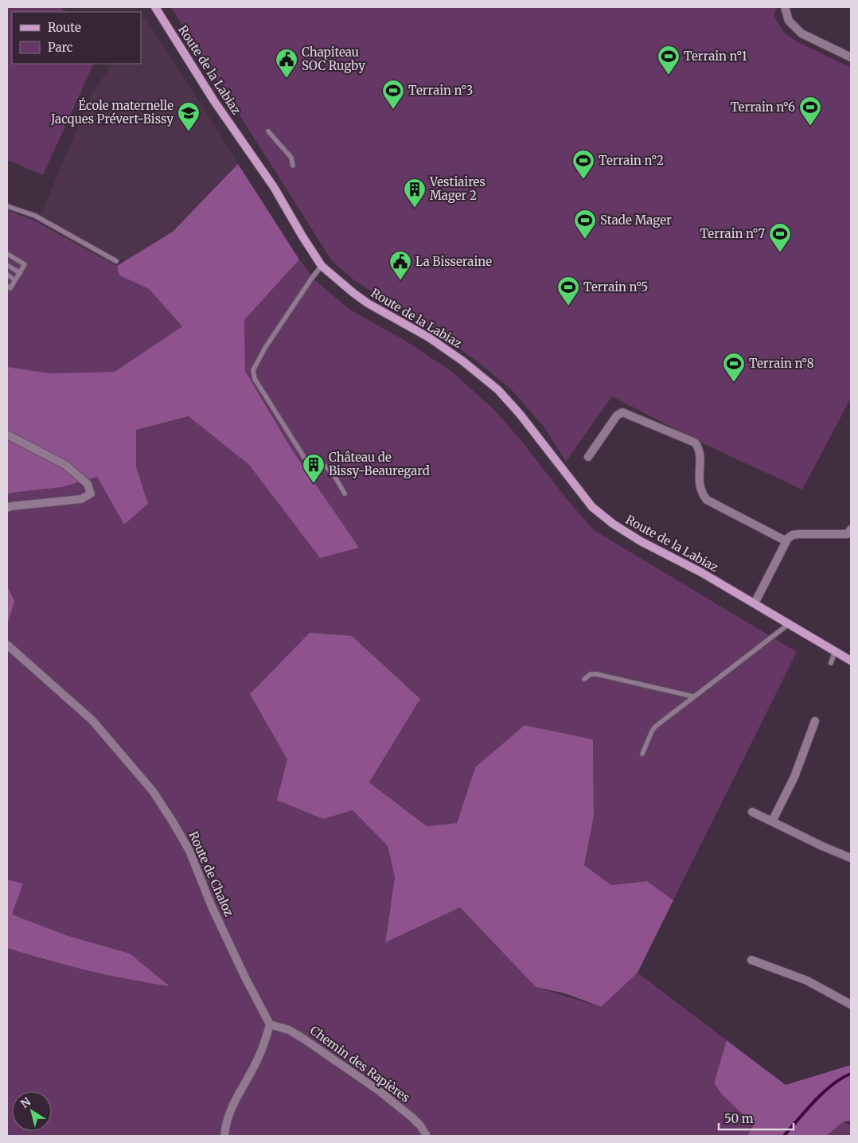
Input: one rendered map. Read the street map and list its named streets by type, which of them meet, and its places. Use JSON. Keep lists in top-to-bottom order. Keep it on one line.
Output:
{"streets":{"main road":["Route de la Labiaz"],"street":["Route de Chaloz","Chemin des Rapières"]},"crossings":[["Route de Chaloz","Chemin des Rapières"]],"places":{"sports":["Terrain n°1","Terrain n°3","Terrain n°6","Terrain n°2","Stade Mager","Terrain n°7","Terrain n°5","Terrain n°8"],"public building":["Chapiteau SOC Rugby","La Bisseraine"],"school or university":["École maternelle Jacques Prévert-Bissy"],"building":["Vestiaires Mager 2","Château de Bissy-Beauregard"]},"legend":["Route","Parc"],"scale_bar":"50 m","north":"top left"}
